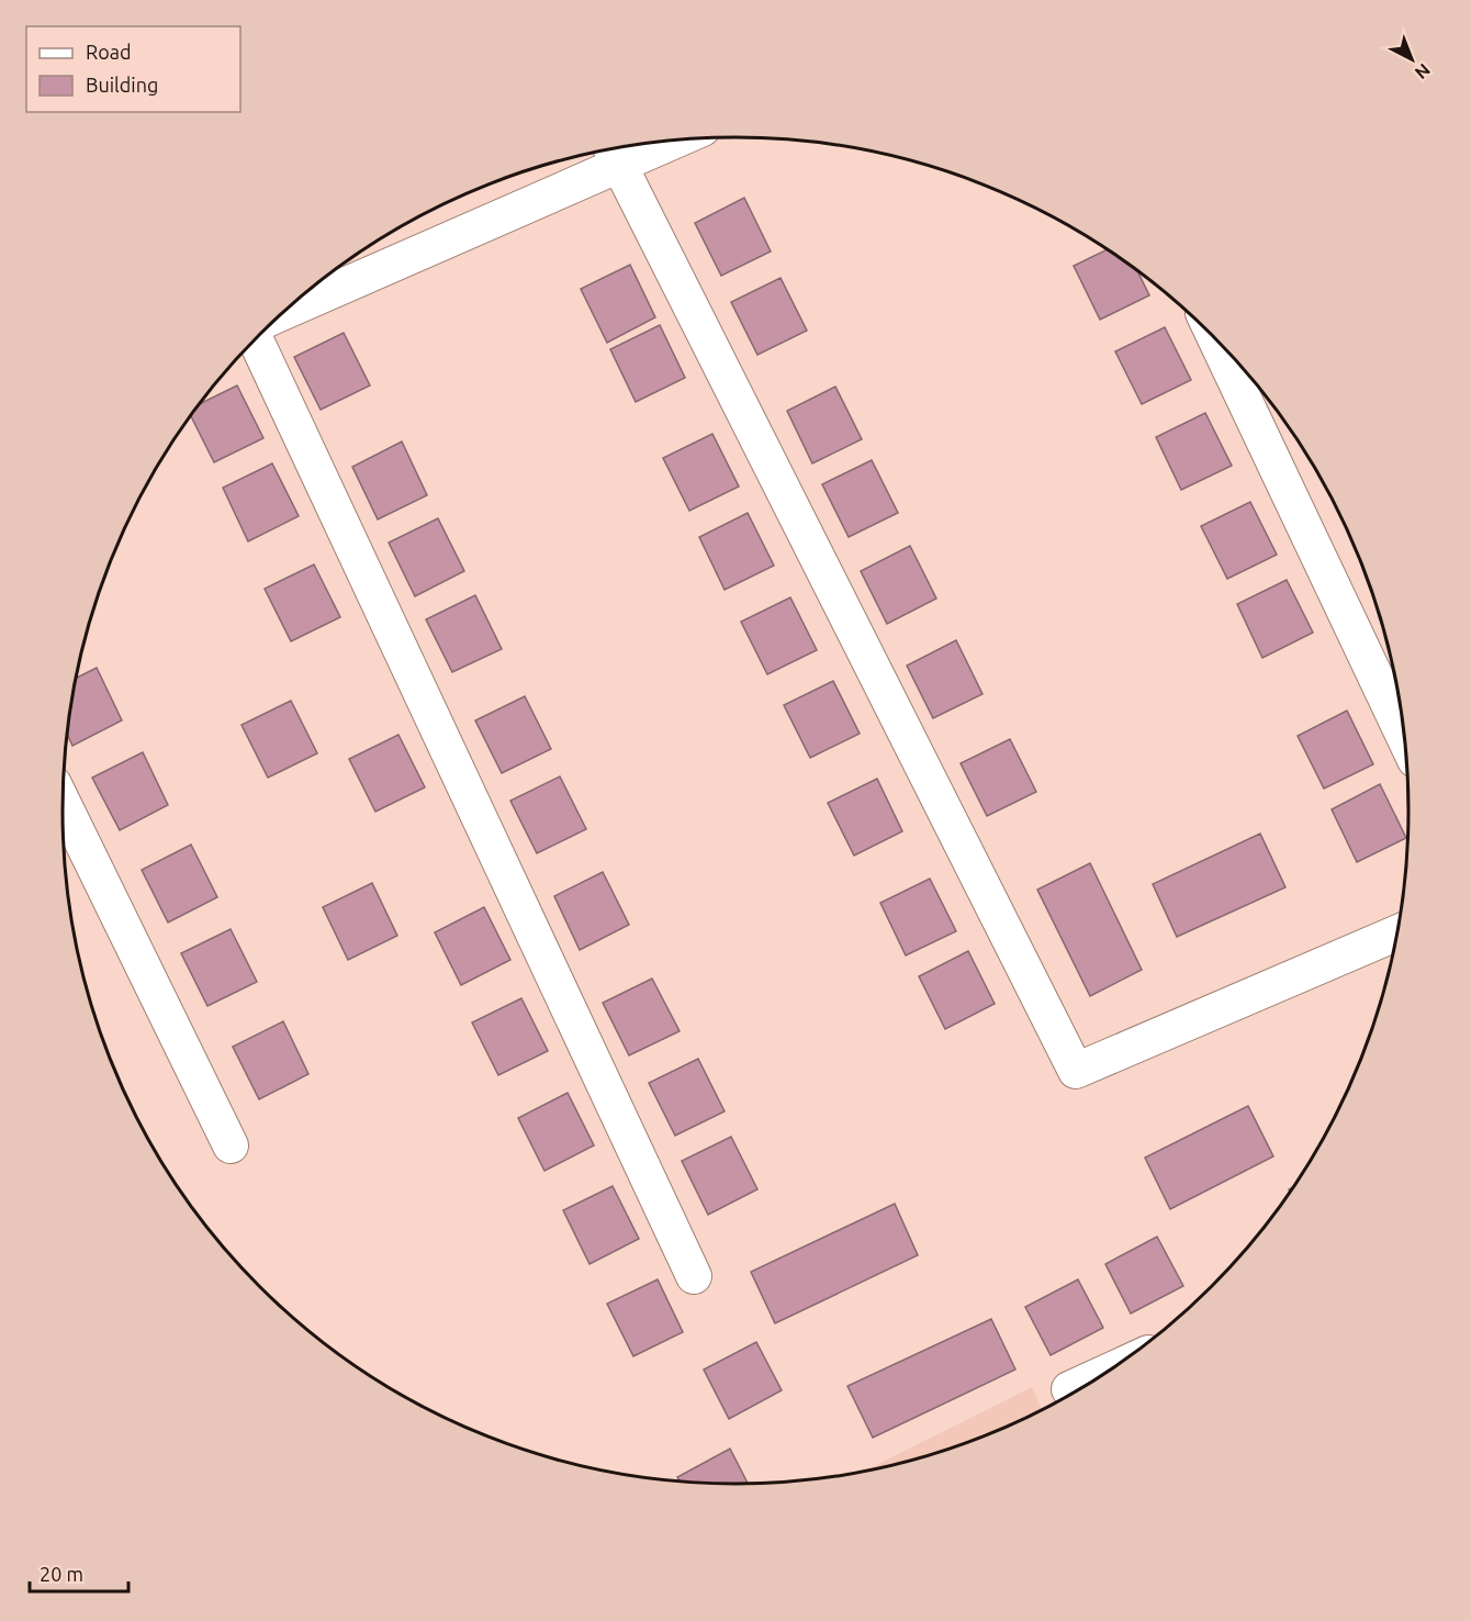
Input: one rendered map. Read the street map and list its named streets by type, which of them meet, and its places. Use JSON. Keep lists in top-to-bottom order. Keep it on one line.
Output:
{"legend":["Road","Building"],"scale_bar":"20 m","north":"bottom right"}
